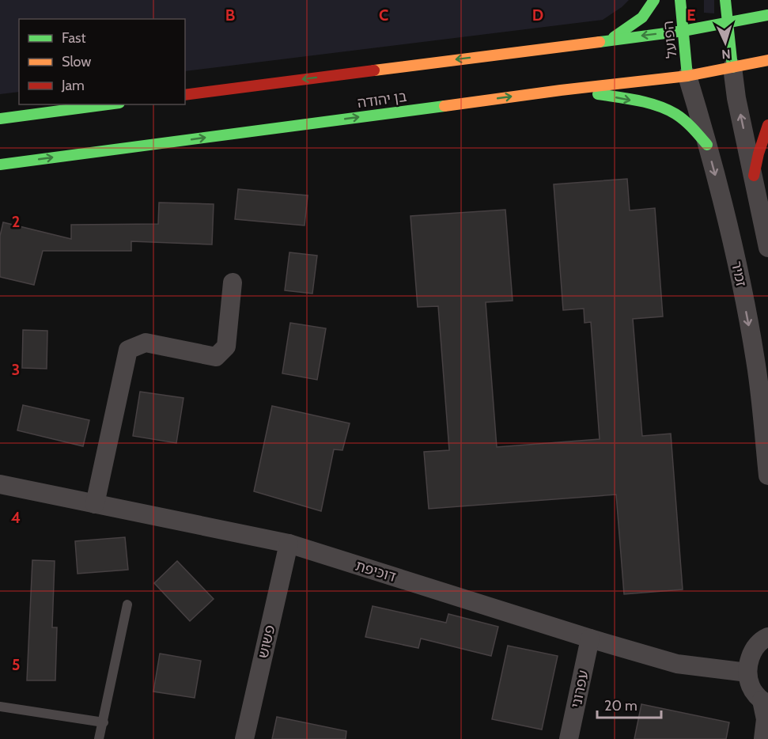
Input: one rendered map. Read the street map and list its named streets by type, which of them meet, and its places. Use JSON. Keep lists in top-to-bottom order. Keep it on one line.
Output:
{"streets":{"street":["הפועל","בן יהודה","זמיר","דוכיפת","פשוש","עפרוני"]},"crossings":[["הפועל","בן יהודה"],["הפועל","זמיר"],["בן יהודה","זמיר"],["דוכיפת","פשוש"],["דוכיפת","עפרוני"]],"legend":["Fast","Slow","Jam"],"scale_bar":"20 m","north":"bottom","grid":{"columns":["B","C","D","E"],"rows":["2","3","4","5"]}}
